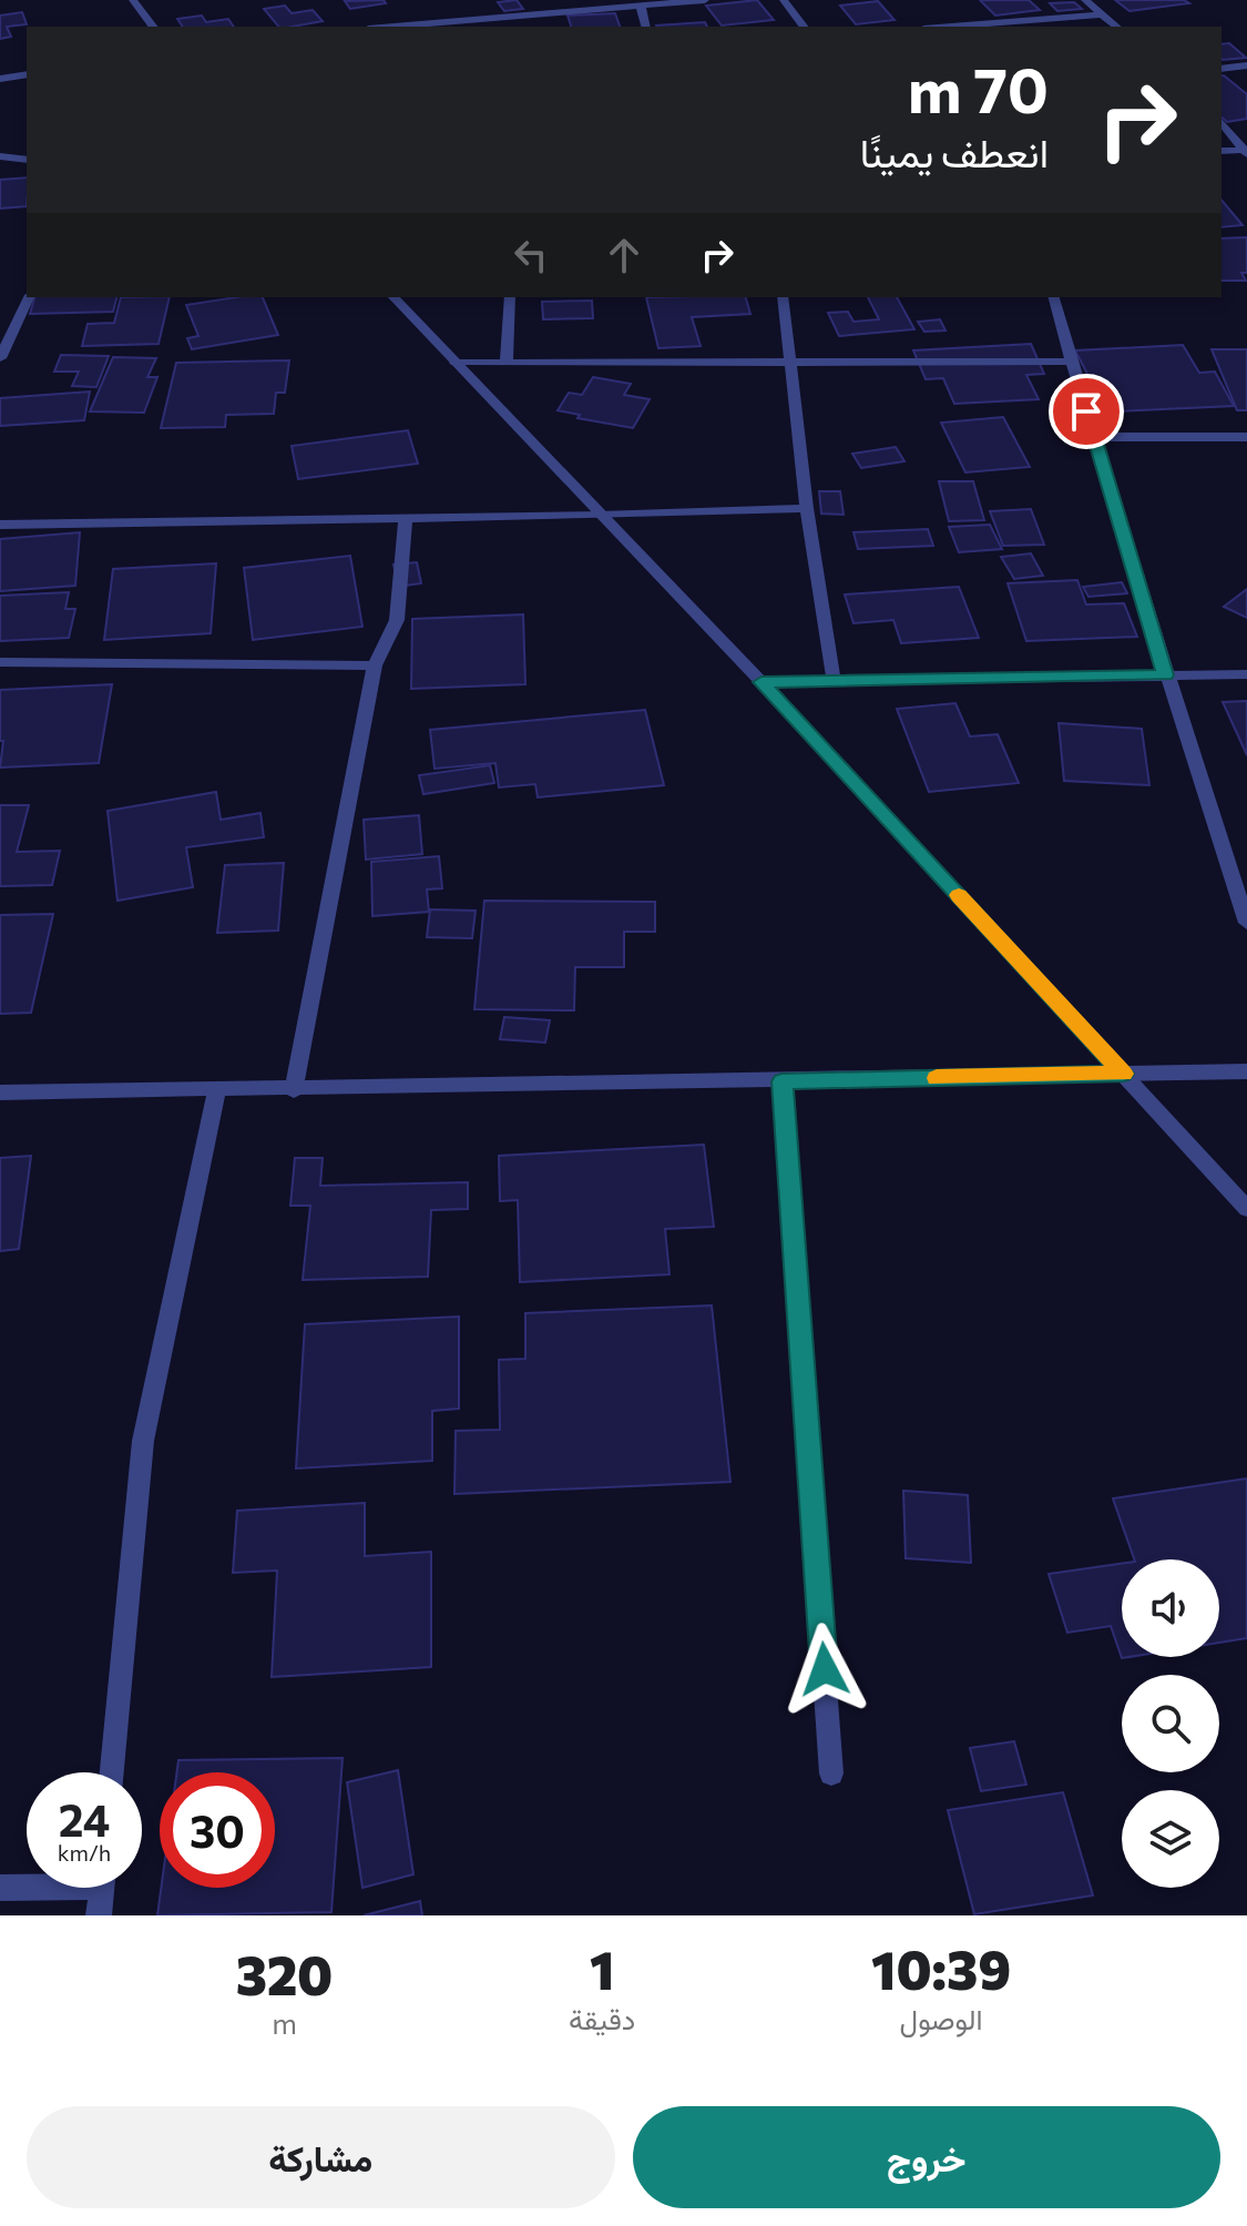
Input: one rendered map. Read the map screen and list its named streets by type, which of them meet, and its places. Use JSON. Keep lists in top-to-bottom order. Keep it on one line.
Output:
{"page":{"turn":["70 m","انعطف يمينًا"],"speed":"24 km/h","limit":"30","eta":["10:39","الوصول","1","دقيقة","320","m"],"buttons":["خروج","مشاركة"]}}
